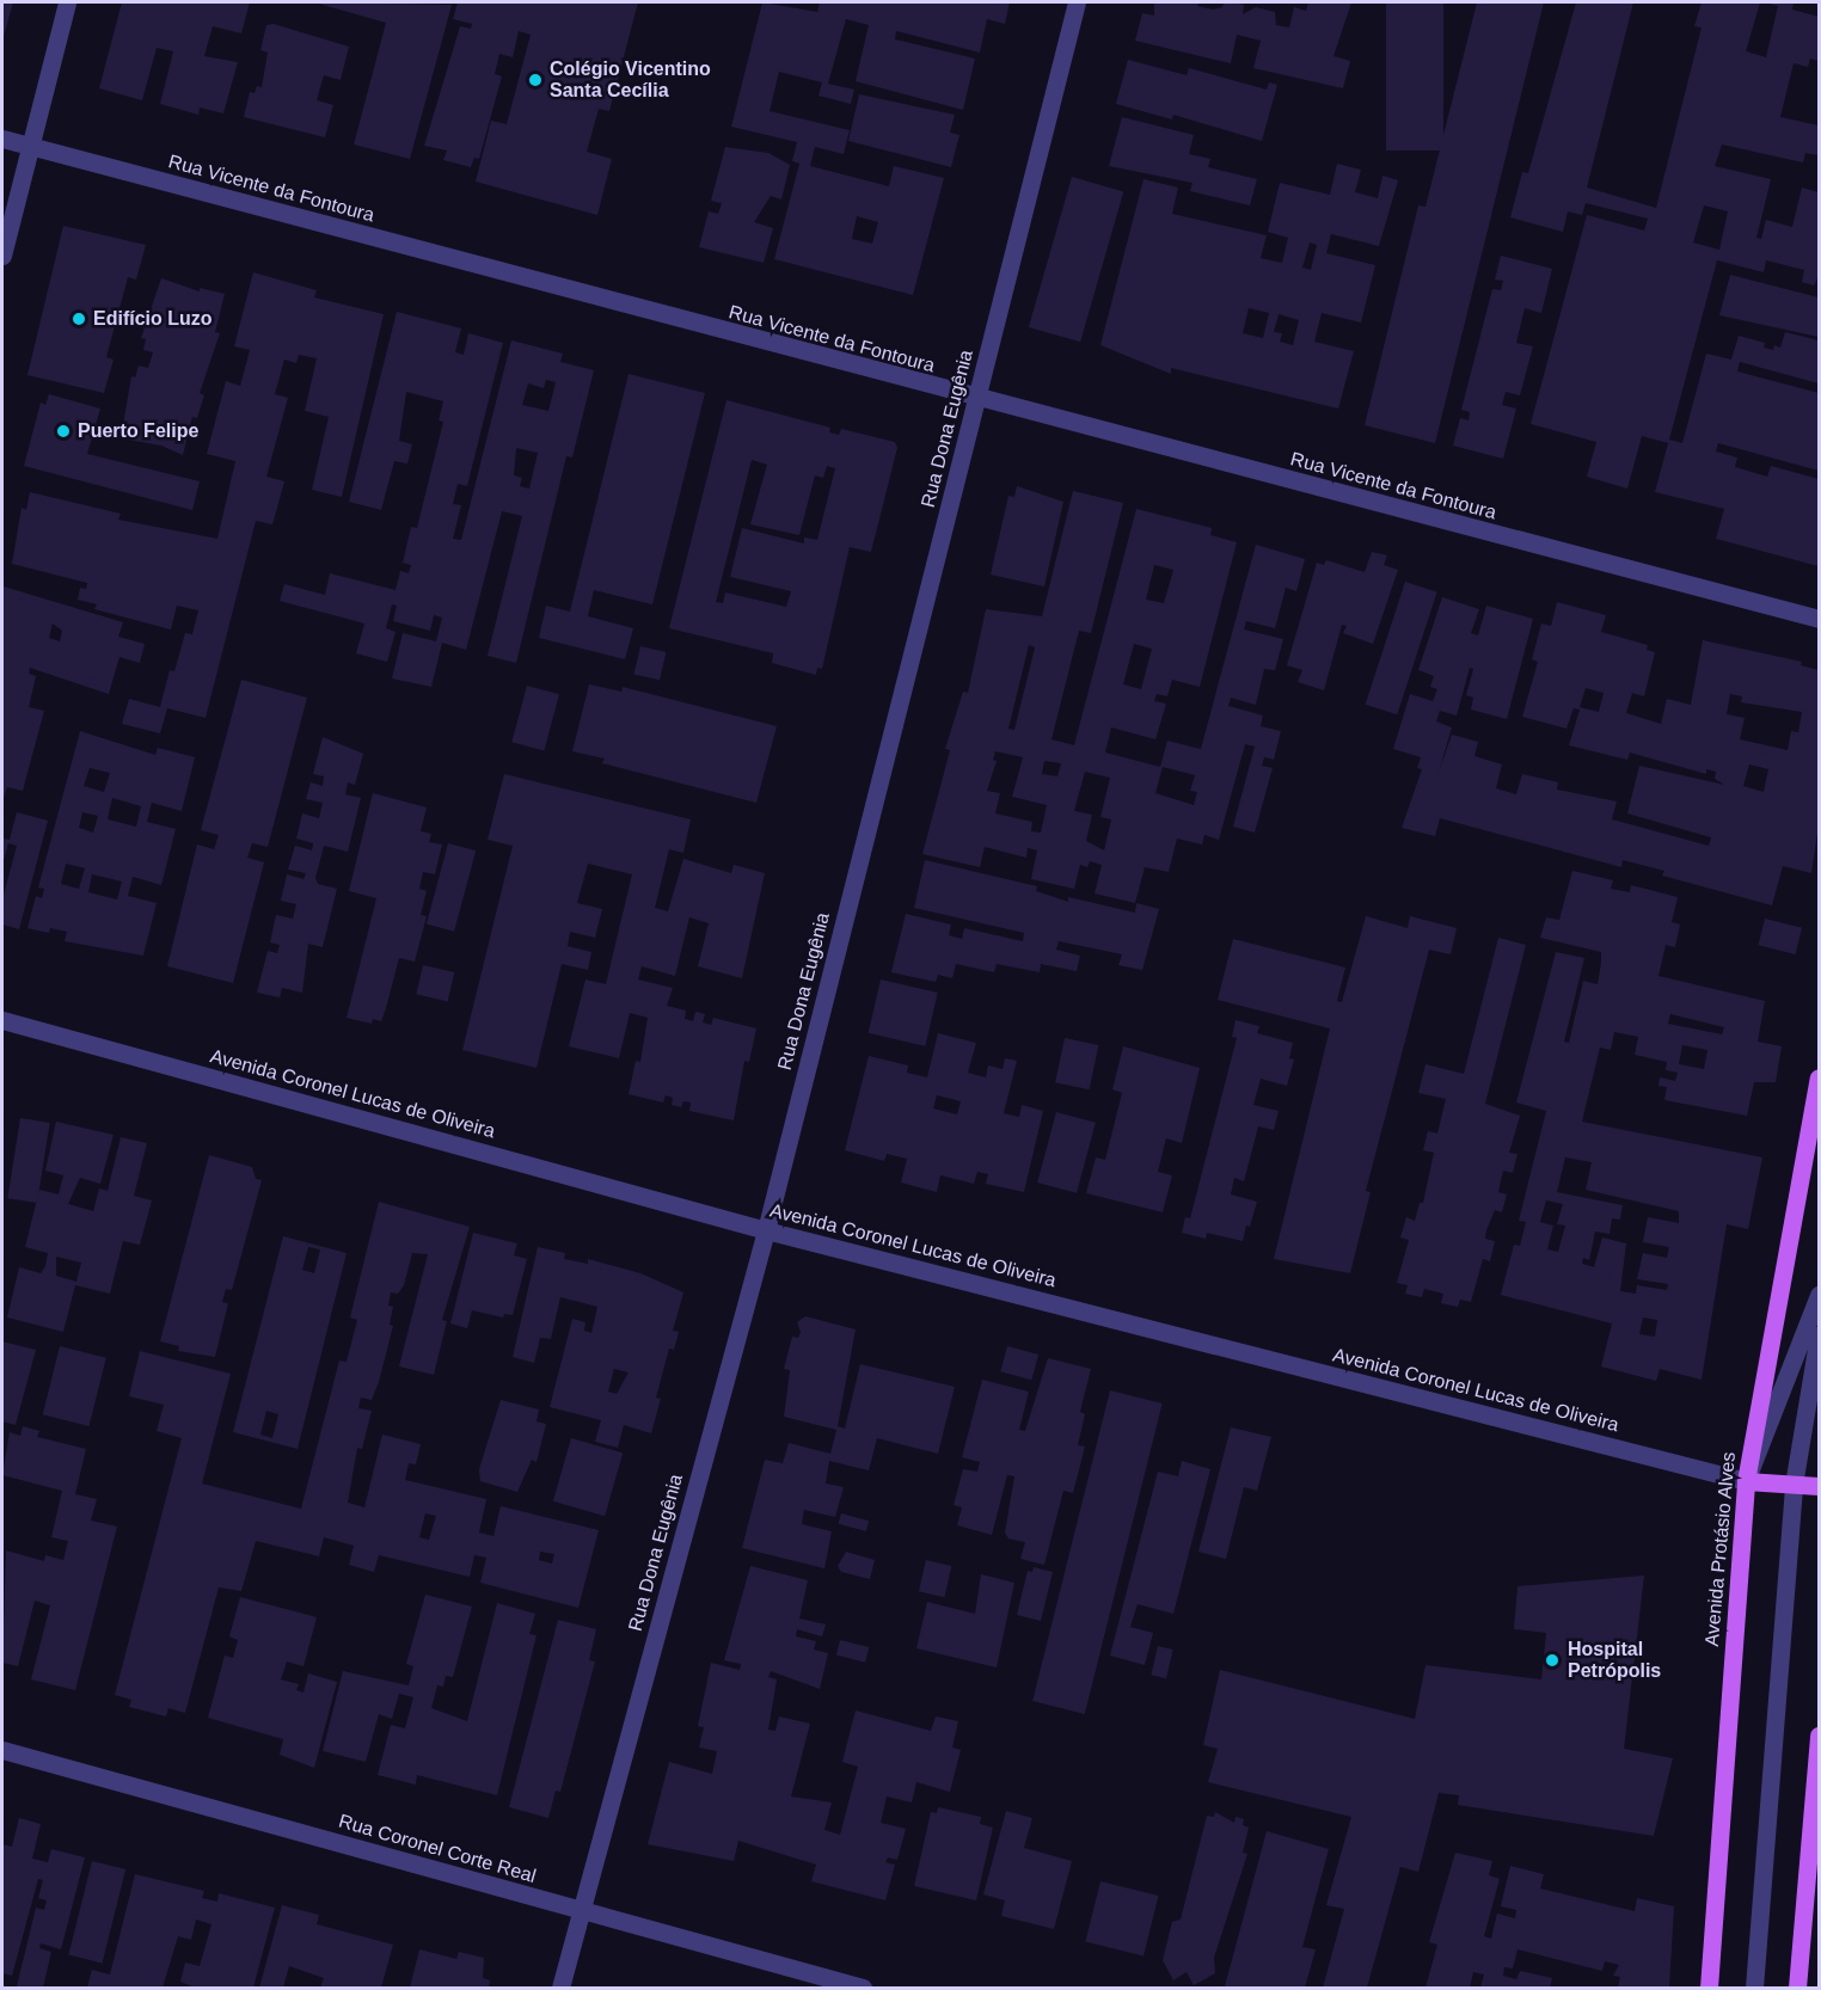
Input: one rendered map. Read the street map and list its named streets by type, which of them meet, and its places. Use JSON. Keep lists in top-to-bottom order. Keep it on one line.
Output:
{"streets":{"main road":["Avenida Coronel Lucas de Oliveira","Avenida Protásio Alves"],"street":["Rua Vicente da Fontoura","Rua Dona Eugênia","Rua Coronel Corte Real"]},"crossings":[["Rua Vicente da Fontoura","Rua Dona Eugênia"],["Rua Dona Eugênia","Avenida Coronel Lucas de Oliveira"],["Rua Dona Eugênia","Rua Coronel Corte Real"],["Avenida Coronel Lucas de Oliveira","Avenida Protásio Alves"]],"places":["Colégio Vicentino Santa Cecília","Edifício Luzo","Puerto Felipe","Hospital Petrópolis"]}
